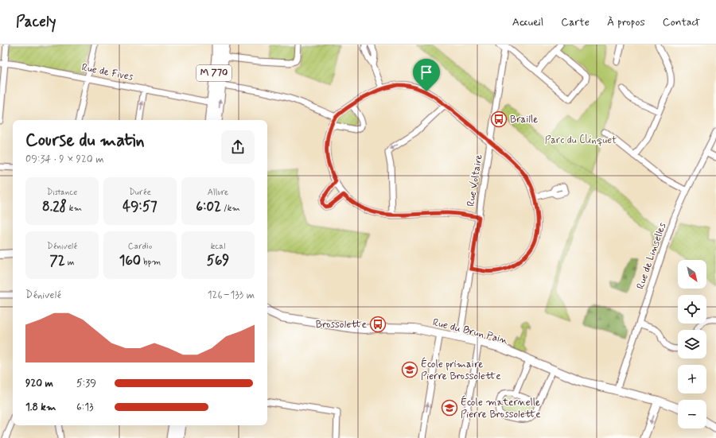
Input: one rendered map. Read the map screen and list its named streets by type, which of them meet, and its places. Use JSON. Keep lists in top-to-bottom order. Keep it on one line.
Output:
{"streets":{"main road":["M 770","Rue du Brun Pain"],"street":["Rue de Fives","Rue Voltaire","Rue de Linselles"]},"crossings":[["Rue de Fives","M 770"],["Rue Voltaire","Rue du Brun Pain"],["Rue de Linselles","Rue du Brun Pain"]],"parks":["Parc du Clinquet"],"places":{"bus stop":["Braille","Brossolette"],"school or university":["École primaire Pierre Brossolette","École maternelle Pierre Brossolette"]},"north":"bottom right","page":{"header":"Pacely","nav":["Accueil","Carte","À propos","Contact"],"heading":["Course du matin","09:34 · 9 × 920 m"],"stats":[["Distance","8.28 km"],["Durée","49:57"],["Allure","6:02 /km"],["Dénivelé","72 m"],["Cardio","160 bpm"],["kcal","569"]],"map_buttons":["+","−"],"chart":["Dénivelé","126–133 m"],"list":[{"name":"920 m","note":"5:39"},{"name":"1.8 km","note":"6:13"}]}}
